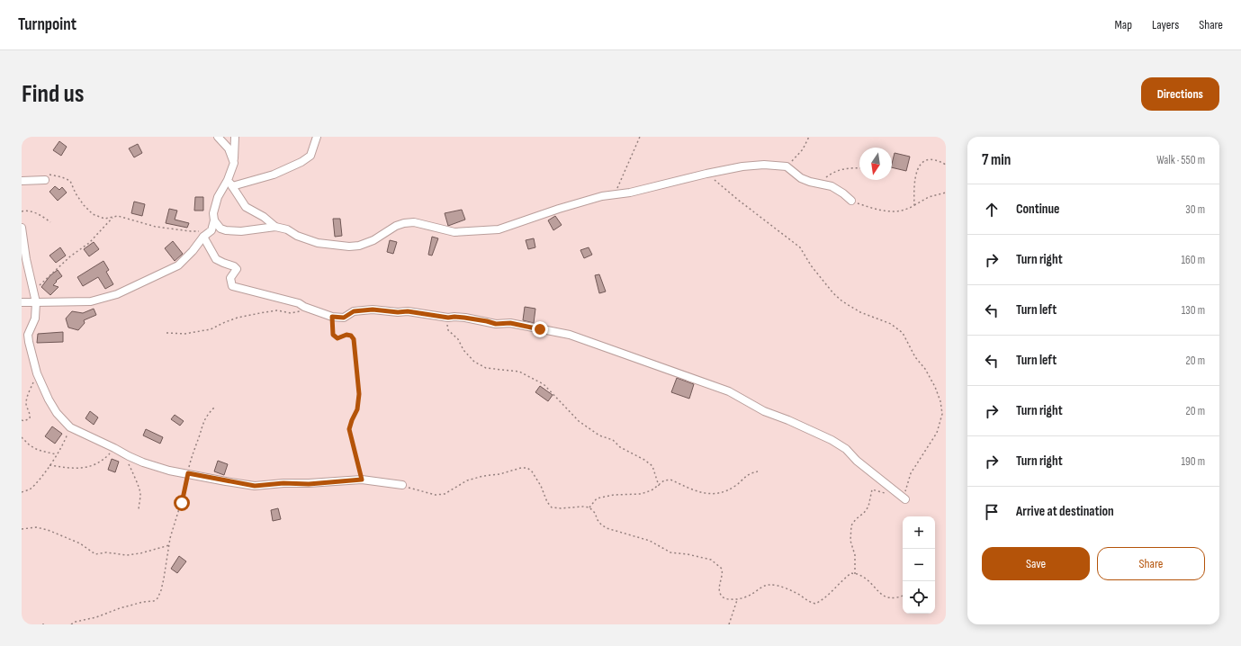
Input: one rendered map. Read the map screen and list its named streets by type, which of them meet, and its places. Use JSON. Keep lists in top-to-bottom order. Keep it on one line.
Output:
{"north":"bottom","page":{"header":"Turnpoint","nav":["Map","Layers","Share"],"buttons":["Directions",["Save","Share"]],"title":"Find us","heading":["7 min","Walk · 550 m"],"list":[["Continue","30 m"],["Turn right","160 m"],["Turn left","130 m"],["Turn left","20 m"],["Turn right","20 m"],["Turn right","190 m"],"Arrive at destination"],"map_buttons":["+","−"]}}
